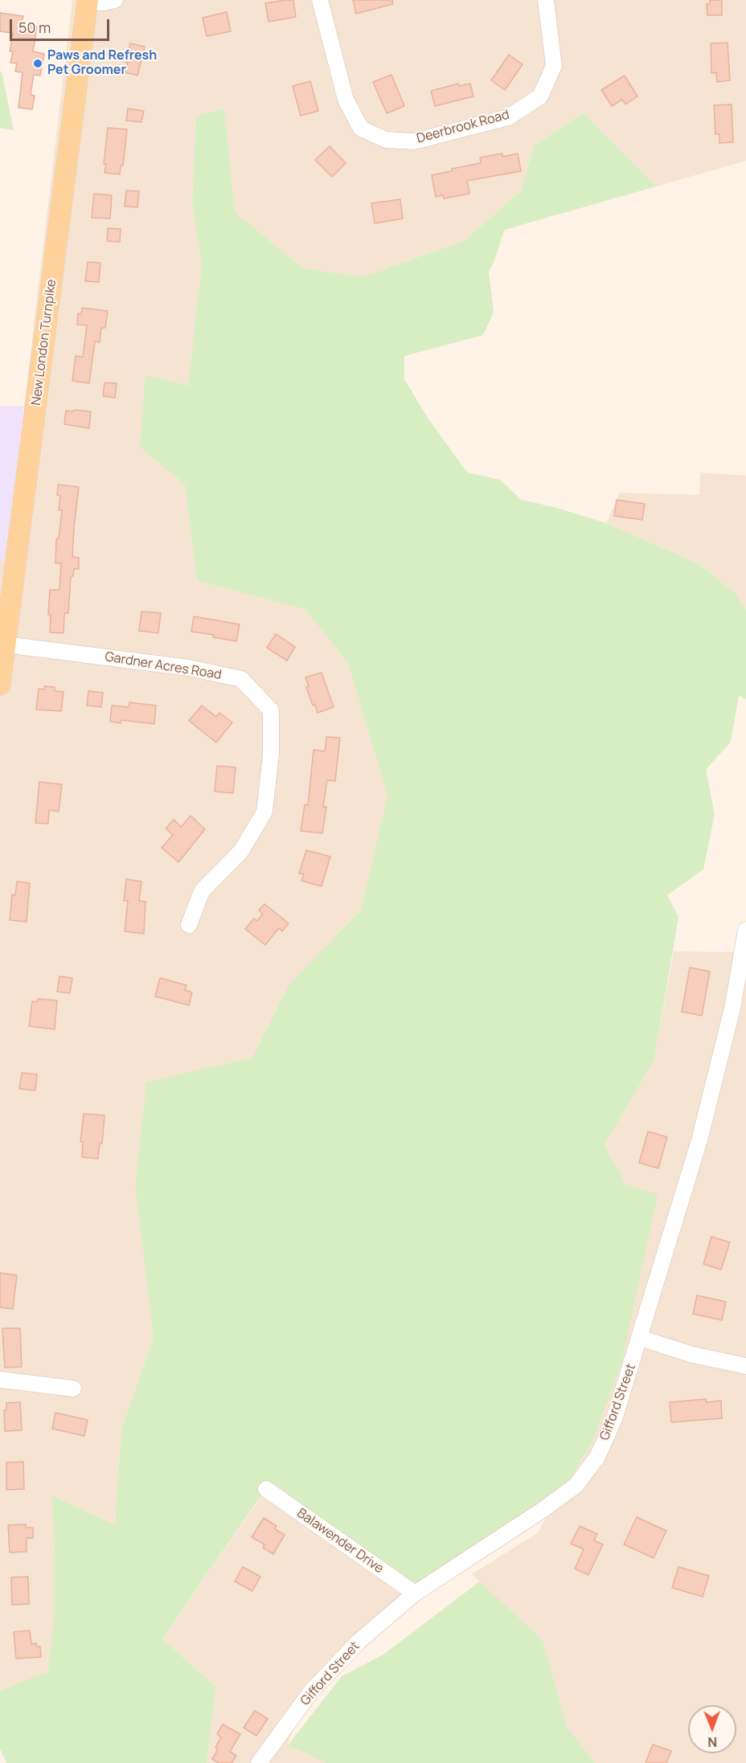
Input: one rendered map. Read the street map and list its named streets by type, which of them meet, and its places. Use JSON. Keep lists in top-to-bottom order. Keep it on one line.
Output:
{"streets":{"main road":["New London Turnpike"],"street":["Deerbrook Road","Gardner Acres Road","Gifford Street","Balawender Drive"]},"crossings":[["New London Turnpike","Gardner Acres Road"],["Gifford Street","Balawender Drive"]],"places":["Paws and Refresh Pet Groomer"],"scale_bar":"50 m","north":"bottom"}
